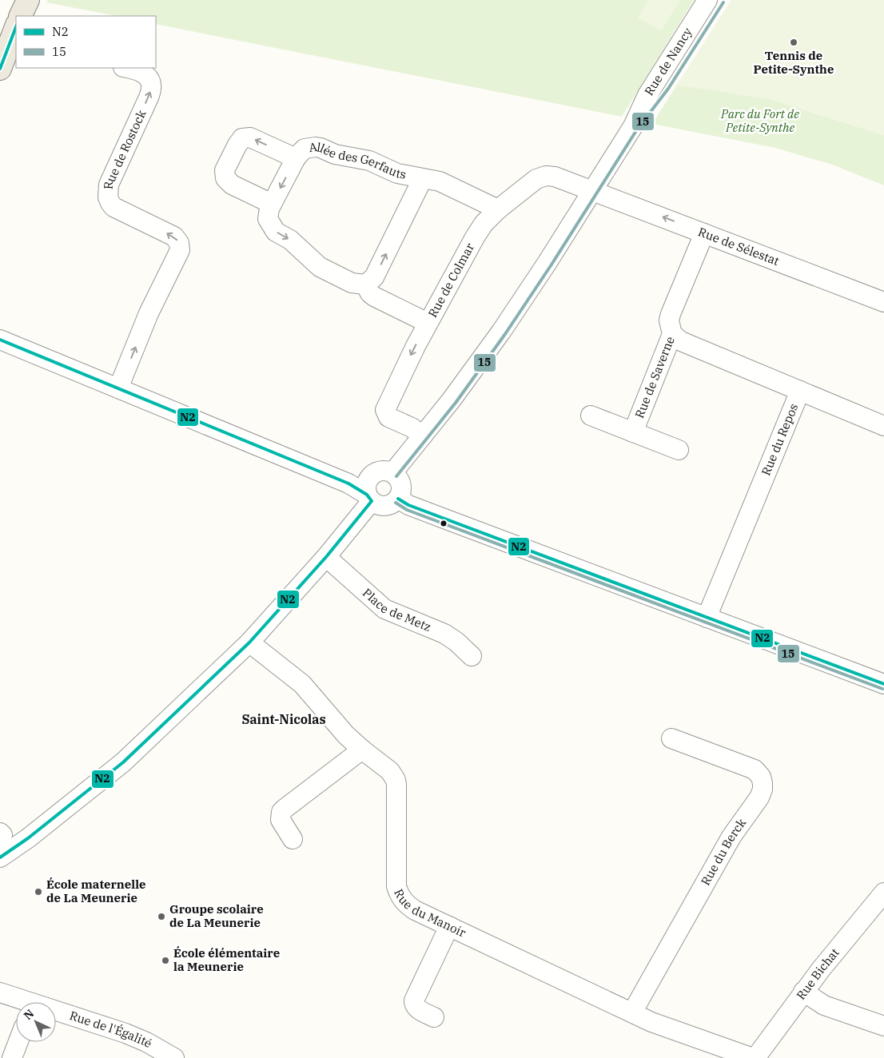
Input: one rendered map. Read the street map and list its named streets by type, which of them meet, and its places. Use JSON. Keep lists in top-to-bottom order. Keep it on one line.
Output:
{"streets":{"street":["Rue de Nancy","Rue de Rostock","Allée des Gerfauts","Rue de Sélestat","Rue de Colmar","Rue de Saverne","Rue du Repos","Place de Metz","Rue du Berck","Rue du Manoir","Rue Bichat","Rue de l'Égalité"]},"crossings":[["Rue de Nancy","Rue de Sélestat"],["Rue de Nancy","Rue de Colmar"],["Allée des Gerfauts","Rue de Colmar"],["Rue de Sélestat","Rue de Colmar"],["Rue de Sélestat","Rue de Saverne"],["Rue de Saverne","Rue du Repos"],["Rue du Berck","Rue du Manoir"],["Rue du Manoir","Rue Bichat"]],"one_way":["Rue de Rostock","Rue de Sélestat"],"districts":["Saint-Nicolas"],"parks":["Parc du Fort de Petite-Synthe"],"places":["Tennis de Petite-Synthe","École maternelle de La Meunerie","Groupe scolaire de La Meunerie","École élémentaire la Meunerie"],"lines":["transit line 15","transit line N2"],"legend":["N2","15"],"north":"top left"}
